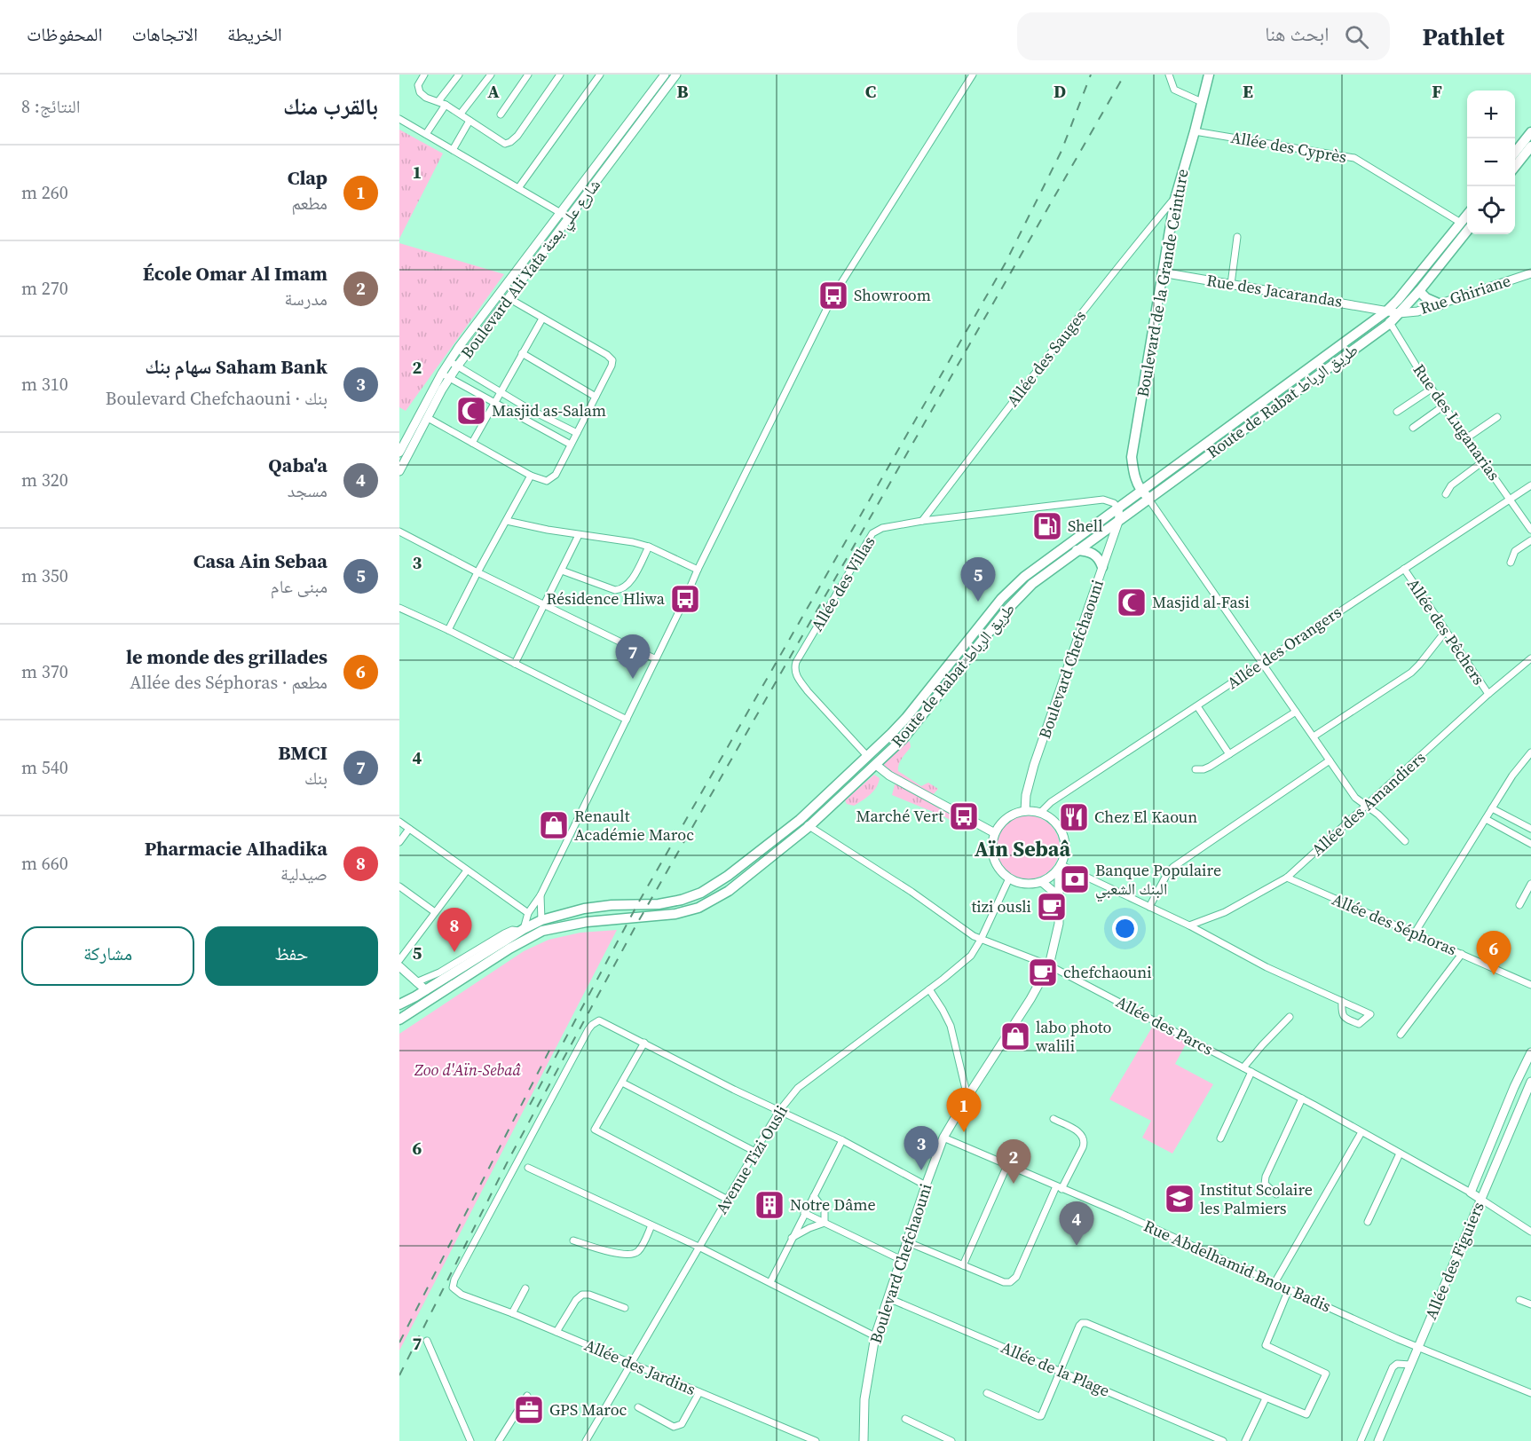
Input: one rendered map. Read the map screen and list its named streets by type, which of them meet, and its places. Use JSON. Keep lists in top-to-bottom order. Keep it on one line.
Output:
{"streets":{"main road":["Boulevard de la Grande Ceinture","Route de Rabat طريق الرباط"],"street":["Allée des Cyprès","Boulevard Ali Yata شارع علي يعتة","Rue des Jacarandas","Rue Ghiriane","Allée des Sauges","Rue des Luganarias","Allée des Villas","Allée des Pêchers","Allée des Orangers","Boulevard Chefchaouni","Allée des Amandiers","Allée des Séphoras","Allée des Parcs","Avenue Tizi Ousli","Allée des Figuiers","Rue Abdelhamid Bnou Badis","Allée des Jardins","Allée de la Plage"]},"crossings":[["Allée des Cyprès","Boulevard de la Grande Ceinture"],["Allée des Cyprès","Route de Rabat طريق الرباط"],["Boulevard de la Grande Ceinture","Rue des Jacarandas"],["Boulevard de la Grande Ceinture","Allée des Sauges"],["Boulevard de la Grande Ceinture","Route de Rabat طريق الرباط"],["Rue des Jacarandas","Rue Ghiriane"],["Rue des Jacarandas","Route de Rabat طريق الرباط"],["Rue des Jacarandas","Rue des Luganarias"],["Rue Ghiriane","Route de Rabat طريق الرباط"],["Allée des Sauges","Allée des Villas"],["Route de Rabat طريق الرباط","Rue des Luganarias"],["Route de Rabat طريق الرباط","Allée des Villas"],["Route de Rabat طريق الرباط","Boulevard Chefchaouni"],["Route de Rabat طريق الرباط","Allée des Parcs"],["Rue des Luganarias","Allée des Orangers"],["Allée des Villas","Boulevard Chefchaouni"],["Allée des Pêchers","Allée des Orangers"],["Allée des Pêchers","Allée des Amandiers"],["Allée des Orangers","Boulevard Chefchaouni"],["Allée des Orangers","Avenue Tizi Ousli"],["Boulevard Chefchaouni","Allée des Parcs"],["Boulevard Chefchaouni","Avenue Tizi Ousli"],["Boulevard Chefchaouni","Rue Abdelhamid Bnou Badis"],["Boulevard Chefchaouni","Allée de la Plage"],["Allée des Amandiers","Allée des Séphoras"],["Allée des Parcs","Avenue Tizi Ousli"],["Allée des Parcs","Allée des Figuiers"],["Avenue Tizi Ousli","Allée des Jardins"],["Allée des Figuiers","Rue Abdelhamid Bnou Badis"]],"districts":["Aïn Sebaâ"],"parks":["Zoo d'Aïn-Sebaâ"],"places":{"bus stop":["Showroom","Résidence Hliwa","Marché Vert"],"mosque":["Masjid as-Salam","Masjid al-Fasi"],"fuel station":["Shell"],"restaurant":["Chez El Kaoun"],"shop":["Renault Académie Maroc","labo photo walili"],"bank":["Banque Populaire البنك الشعبي"],"cafe":["tizi ousli","chefchaouni"],"school or university":["Institut Scolaire les Palmiers"],"building":["Notre Dâme"],"office":["GPS Maroc"]},"page":{"header":"Pathlet","search":"ابحث هنا","nav":["الخريطة","الاتجاهات","المحفوظات"],"heading":["بالقرب منك","النتائج: 8"],"map_buttons":["+","−"],"list":[{"mark":"1","name":"Clap","note":"مطعم","value":"260 m"},{"mark":"2","name":"École Omar Al Imam","note":"مدرسة","value":"270 m"},{"mark":"3","name":"Saham Bank سهام بنك","note":"بنك · Boulevard Chefchaouni","value":"310 m"},{"mark":"4","name":"Qaba'a","note":"مسجد","value":"320 m"},{"mark":"5","name":"Casa Ain Sebaa","note":"مبنى عام","value":"350 m"},{"mark":"6","name":"le monde des grillades","note":"مطعم · Allée des Séphoras","value":"370 m"},{"mark":"7","name":"BMCI","note":"بنك","value":"540 m"},{"mark":"8","name":"Pharmacie Alhadika","note":"صيدلية","value":"660 m"}],"pins":["5","7","8","6","1","3","2","4"],"buttons":["حفظ","مشاركة"]},"grid":{"columns":["A","B","C","D","E","F"],"rows":["1","2","3","4","5","6","7"]}}
